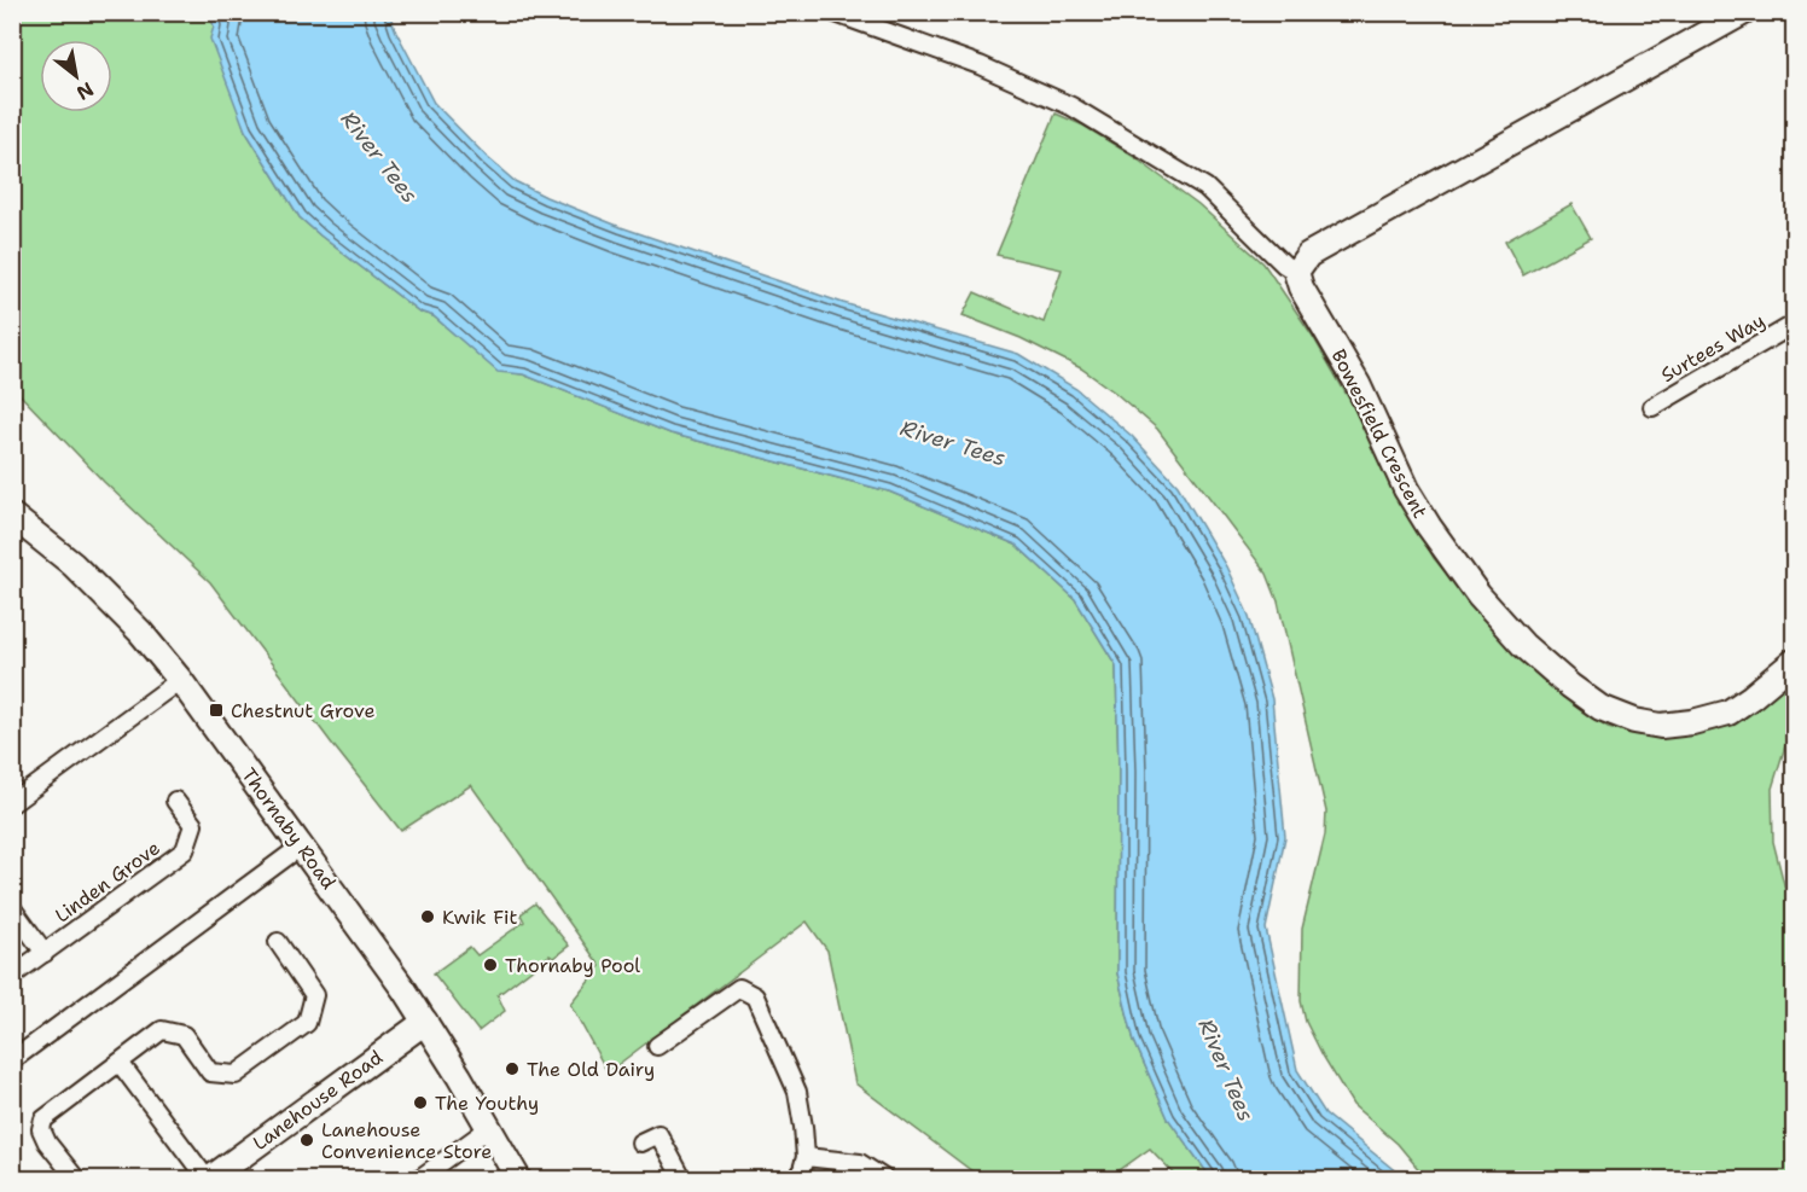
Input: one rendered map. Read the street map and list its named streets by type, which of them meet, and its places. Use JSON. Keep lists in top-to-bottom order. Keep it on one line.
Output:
{"streets":{"street":["Surtees Way","Bowesfield Crescent","Thornaby Road","Linden Grove","Lanehouse Road"]},"crossings":[["Thornaby Road","Lanehouse Road"]],"water":["River Tees"],"places":{"transit":["Chestnut Grove"],"other":["Kwik Fit","Thornaby Pool","The Old Dairy","The Youthy","Lanehouse Convenience Store"]},"north":"bottom right"}
